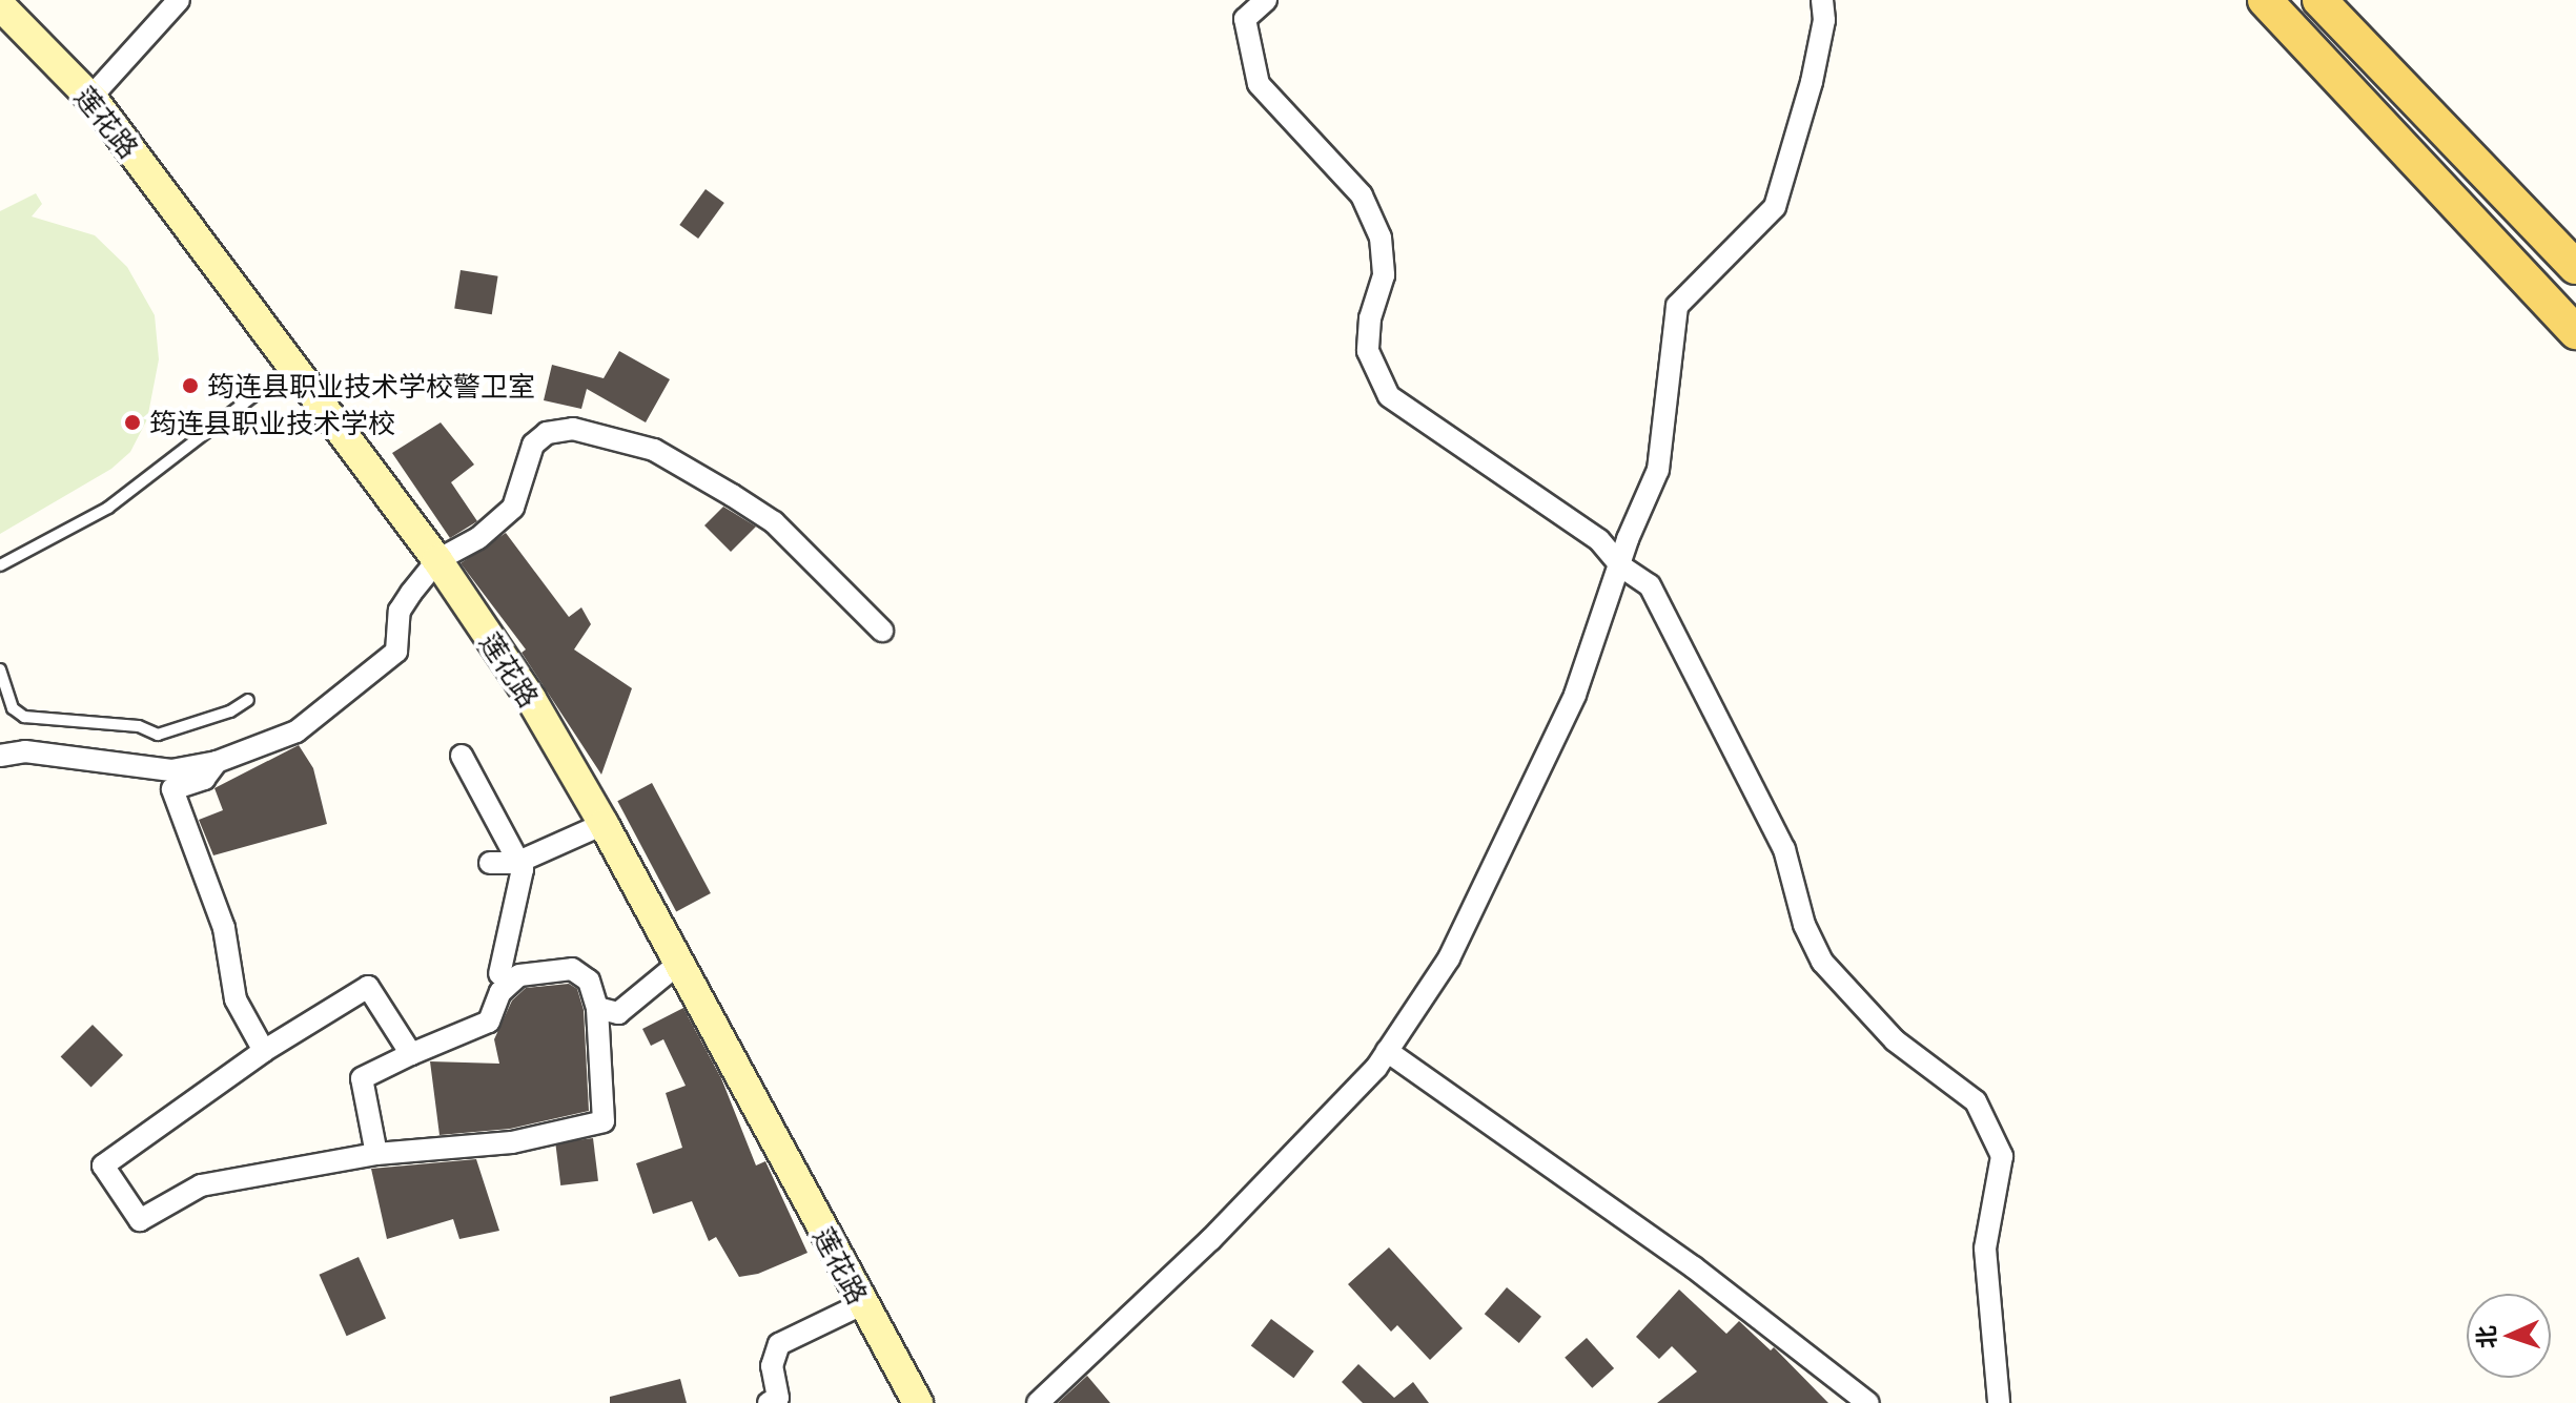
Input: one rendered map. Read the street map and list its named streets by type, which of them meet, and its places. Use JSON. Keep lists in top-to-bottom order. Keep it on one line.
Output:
{"streets":{"main road":["莲花路"]},"places":["筠连县职业技术学校警卫室","筠连县职业技术学校"],"north":"left"}
